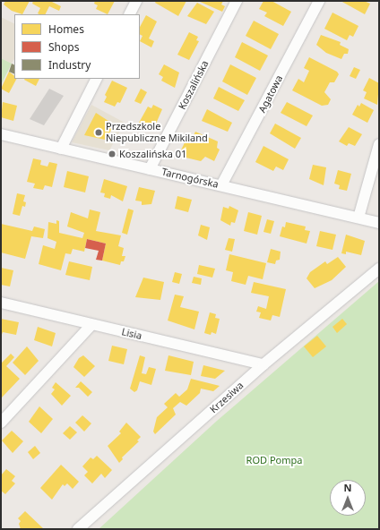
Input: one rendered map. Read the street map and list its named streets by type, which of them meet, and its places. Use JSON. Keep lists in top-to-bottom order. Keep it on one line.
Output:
{"streets":{"street":["Koszalińska","Agatowa","Tarnogórska","Lisia","Krzesiwa"]},"crossings":[["Koszalińska","Tarnogórska"],["Agatowa","Tarnogórska"],["Lisia","Krzesiwa"]],"parks":["ROD Pompa"],"places":["Przedszkole Niepubliczne Mikiland","Koszalińska 01"],"legend":["Homes","Shops","Industry"],"north":"top"}
